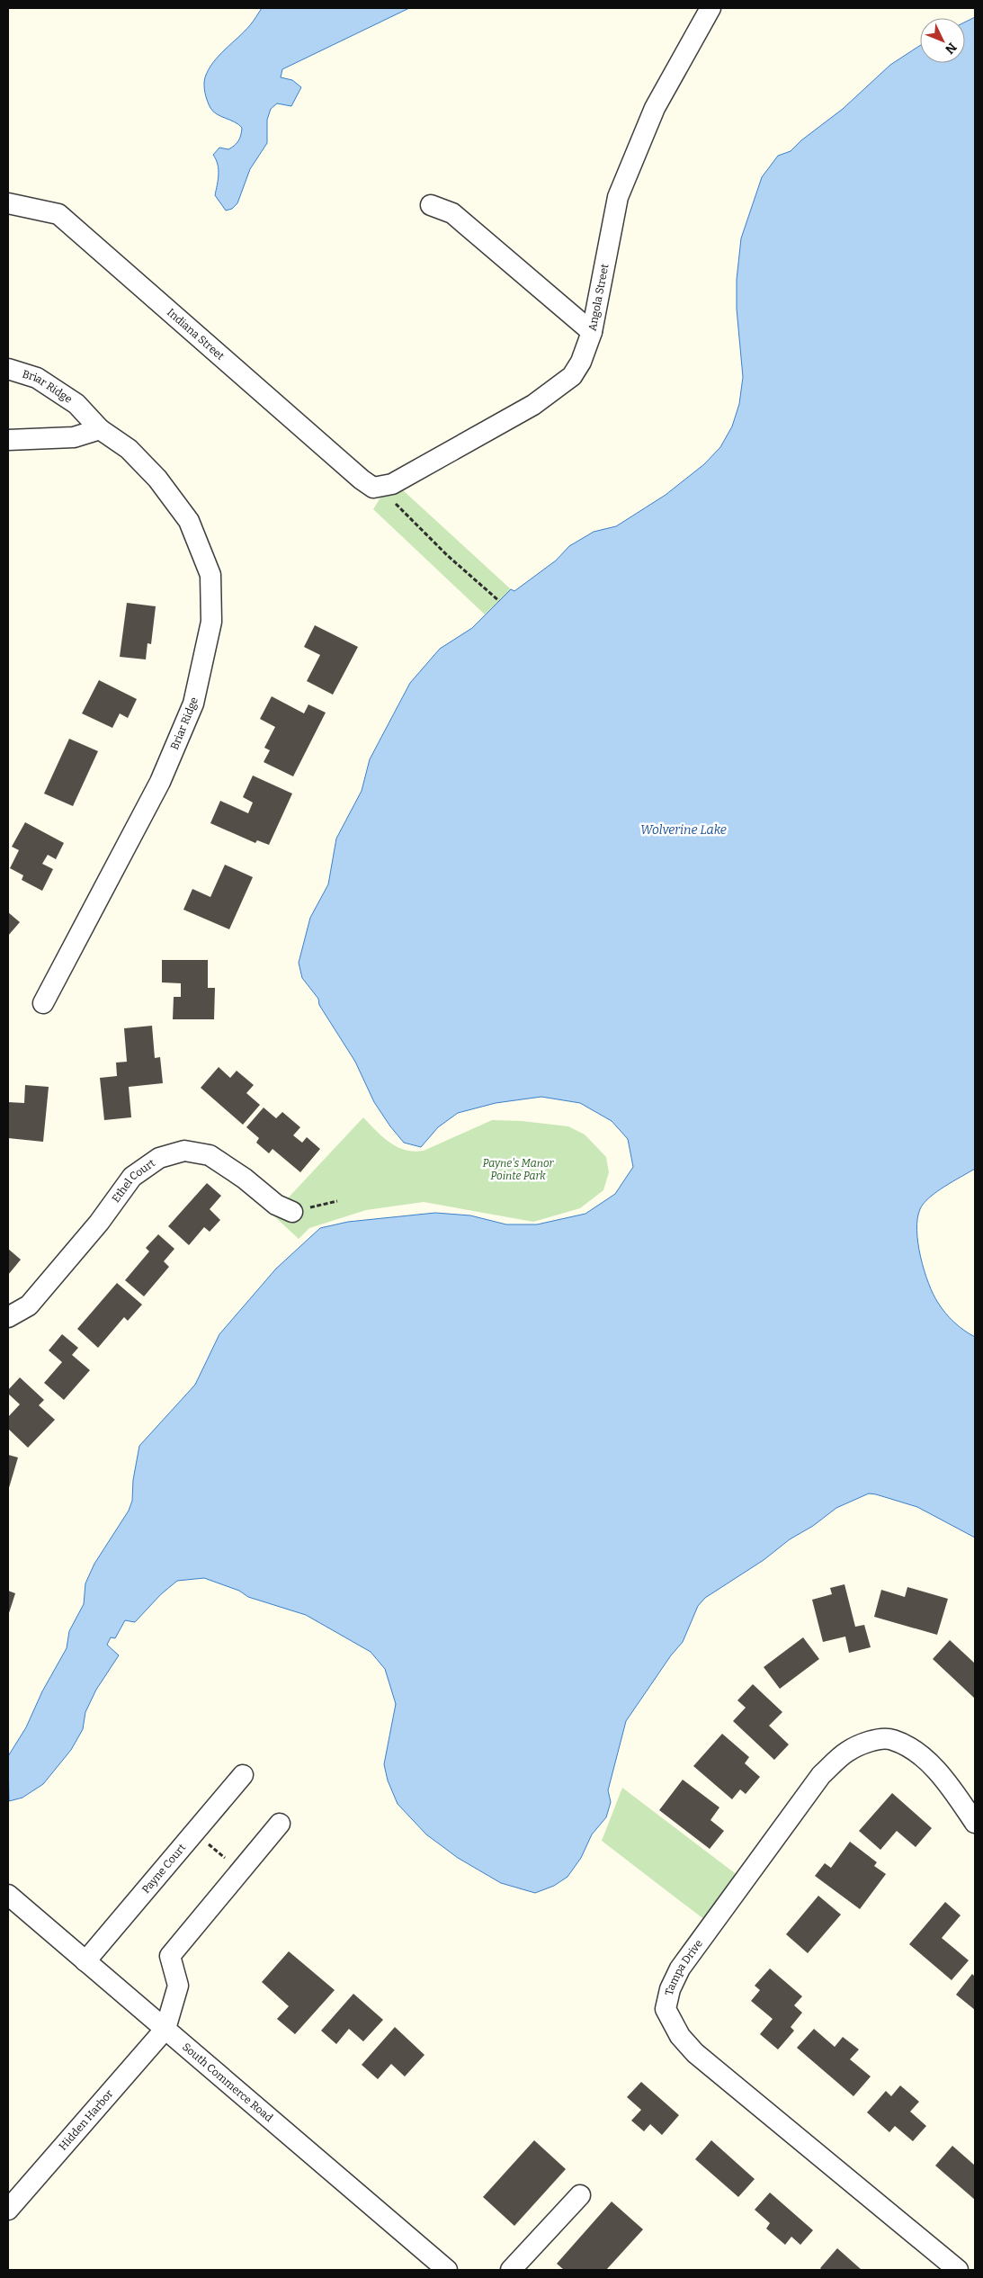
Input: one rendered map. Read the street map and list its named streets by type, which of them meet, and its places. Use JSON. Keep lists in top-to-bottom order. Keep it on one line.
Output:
{"streets":{"street":["Angola Street","Indiana Street","Briar Ridge","Ethel Court","Payne Court","Tampa Drive","South Commerce Road","Hidden Harbor"]},"crossings":[["Angola Street","Indiana Street"],["Payne Court","South Commerce Road"],["South Commerce Road","Hidden Harbor"]],"water":["Wolverine Lake"],"parks":["Payne's Manor Pointe Park"],"north":"bottom right"}
